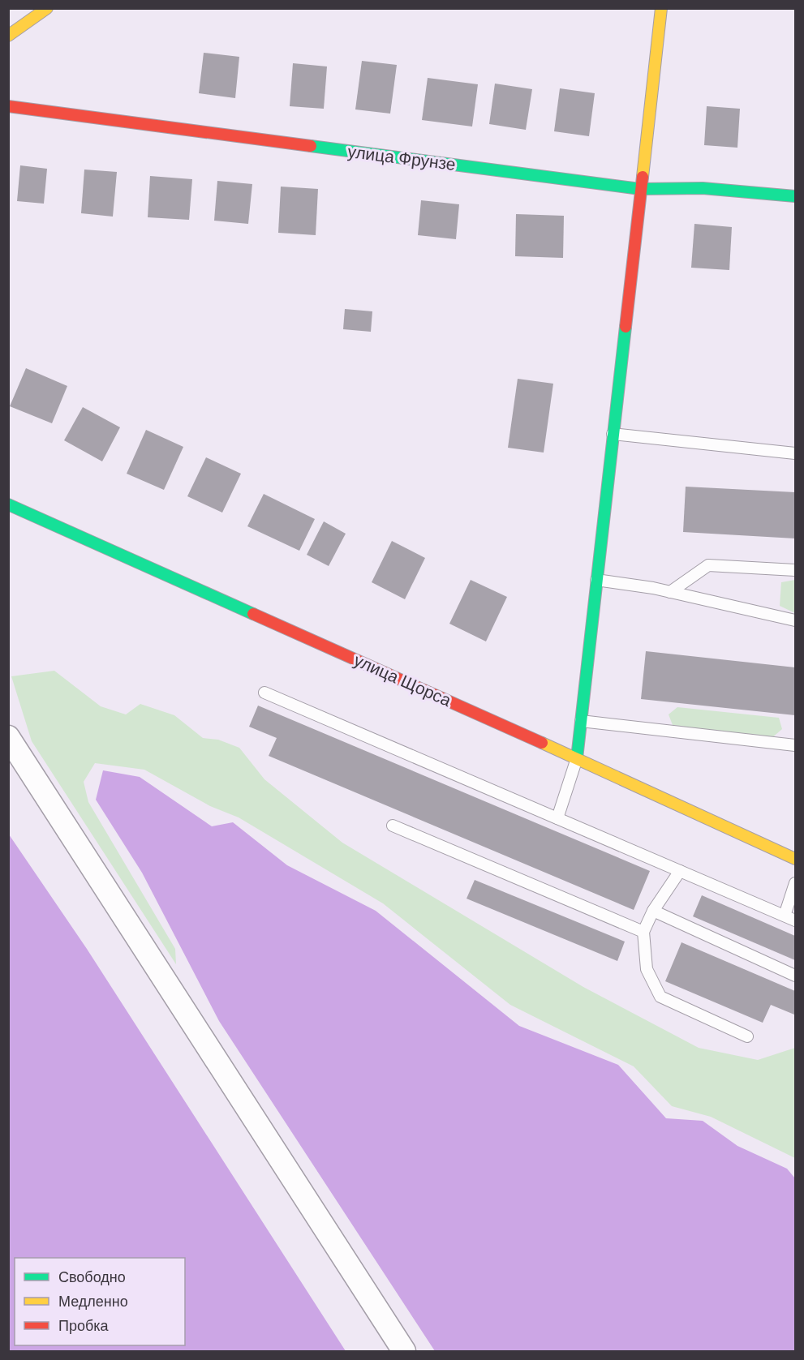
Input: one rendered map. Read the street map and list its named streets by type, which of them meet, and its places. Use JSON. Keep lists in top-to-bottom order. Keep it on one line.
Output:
{"streets":{"street":["улица Фрунзе","улица Щорса"]},"legend":["Свободно","Медленно","Пробка"]}
